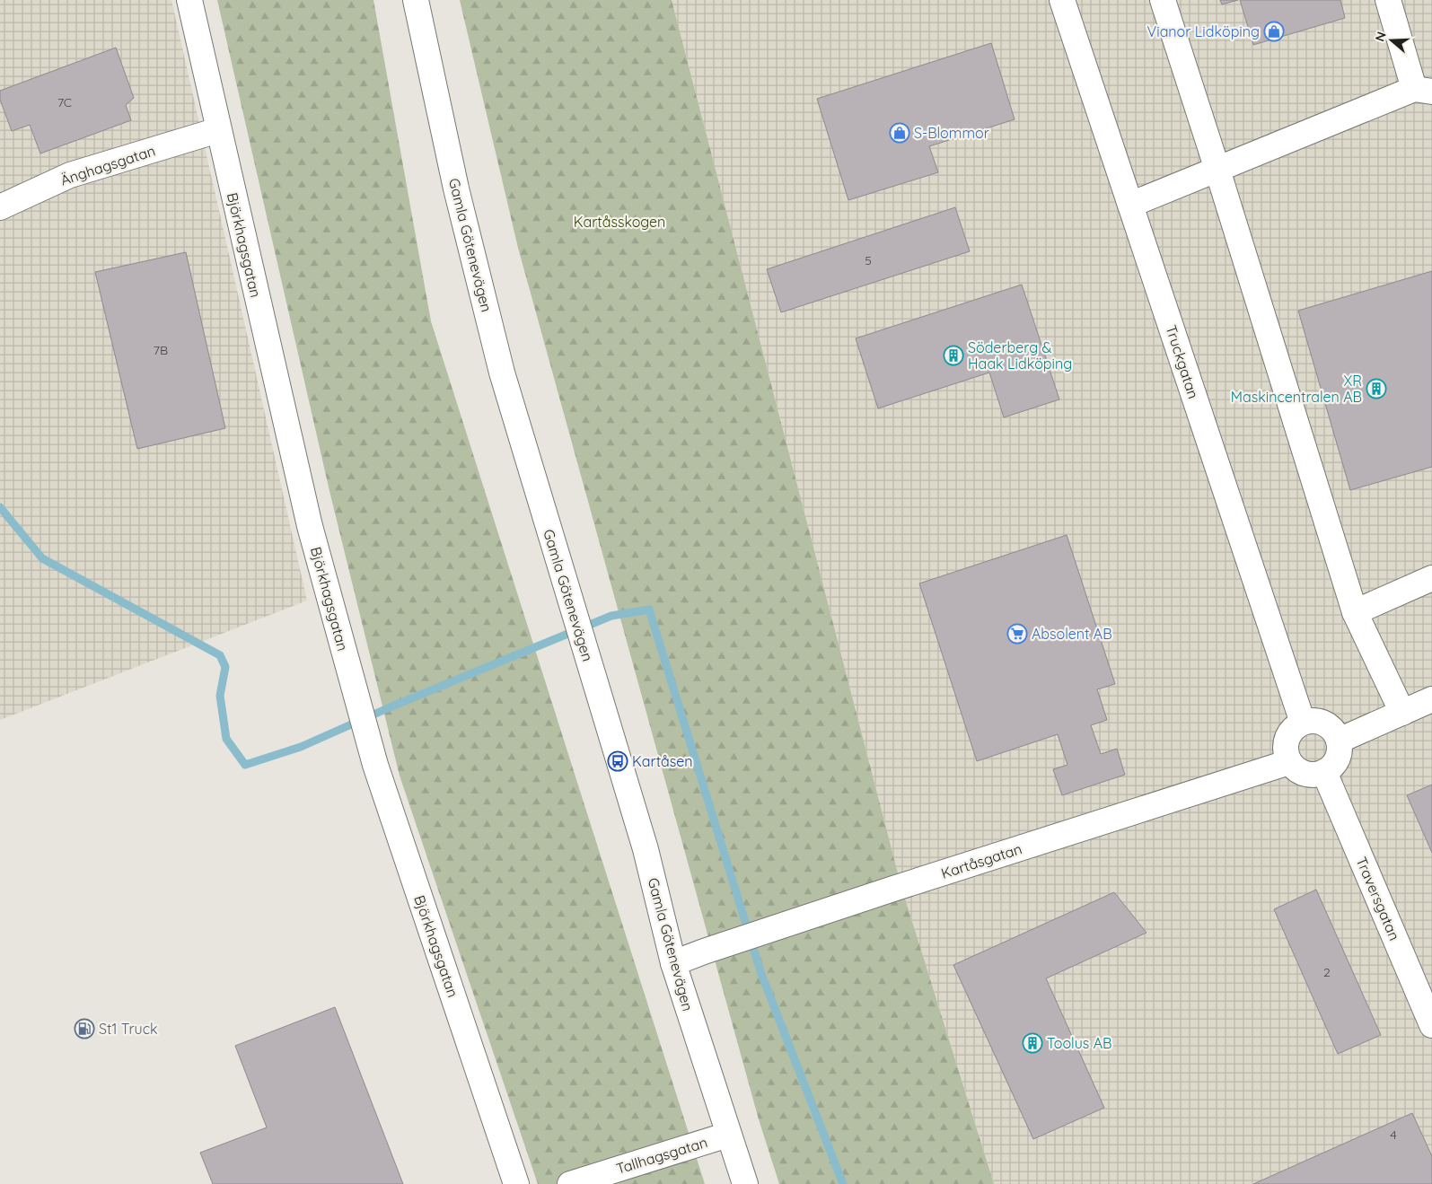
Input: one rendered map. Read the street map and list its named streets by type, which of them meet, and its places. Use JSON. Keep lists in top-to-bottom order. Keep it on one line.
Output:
{"streets":{"street":["Änghagsgatan","Björkhagsgatan","Gamla Götenevägen","Truckgatan","Kartåsgatan","Traversgatan","Tallhagsgatan"]},"crossings":[["Änghagsgatan","Björkhagsgatan"],["Gamla Götenevägen","Kartåsgatan"],["Gamla Götenevägen","Tallhagsgatan"],["Truckgatan","Kartåsgatan"],["Truckgatan","Traversgatan"],["Kartåsgatan","Traversgatan"]],"parks":["Kartåsskogen"],"places":{"shop":["Vianor Lidköping","S-Blommor"],"building":["Söderberg & Haak Lidköping","XR Maskincentralen AB","Toolus AB"],"supermarket":["Absolent AB"],"bus stop":["Kartåsen"],"fuel station":["St1 Truck"]},"house_numbers":["7C","5","7B","2","4"],"north":"left"}
